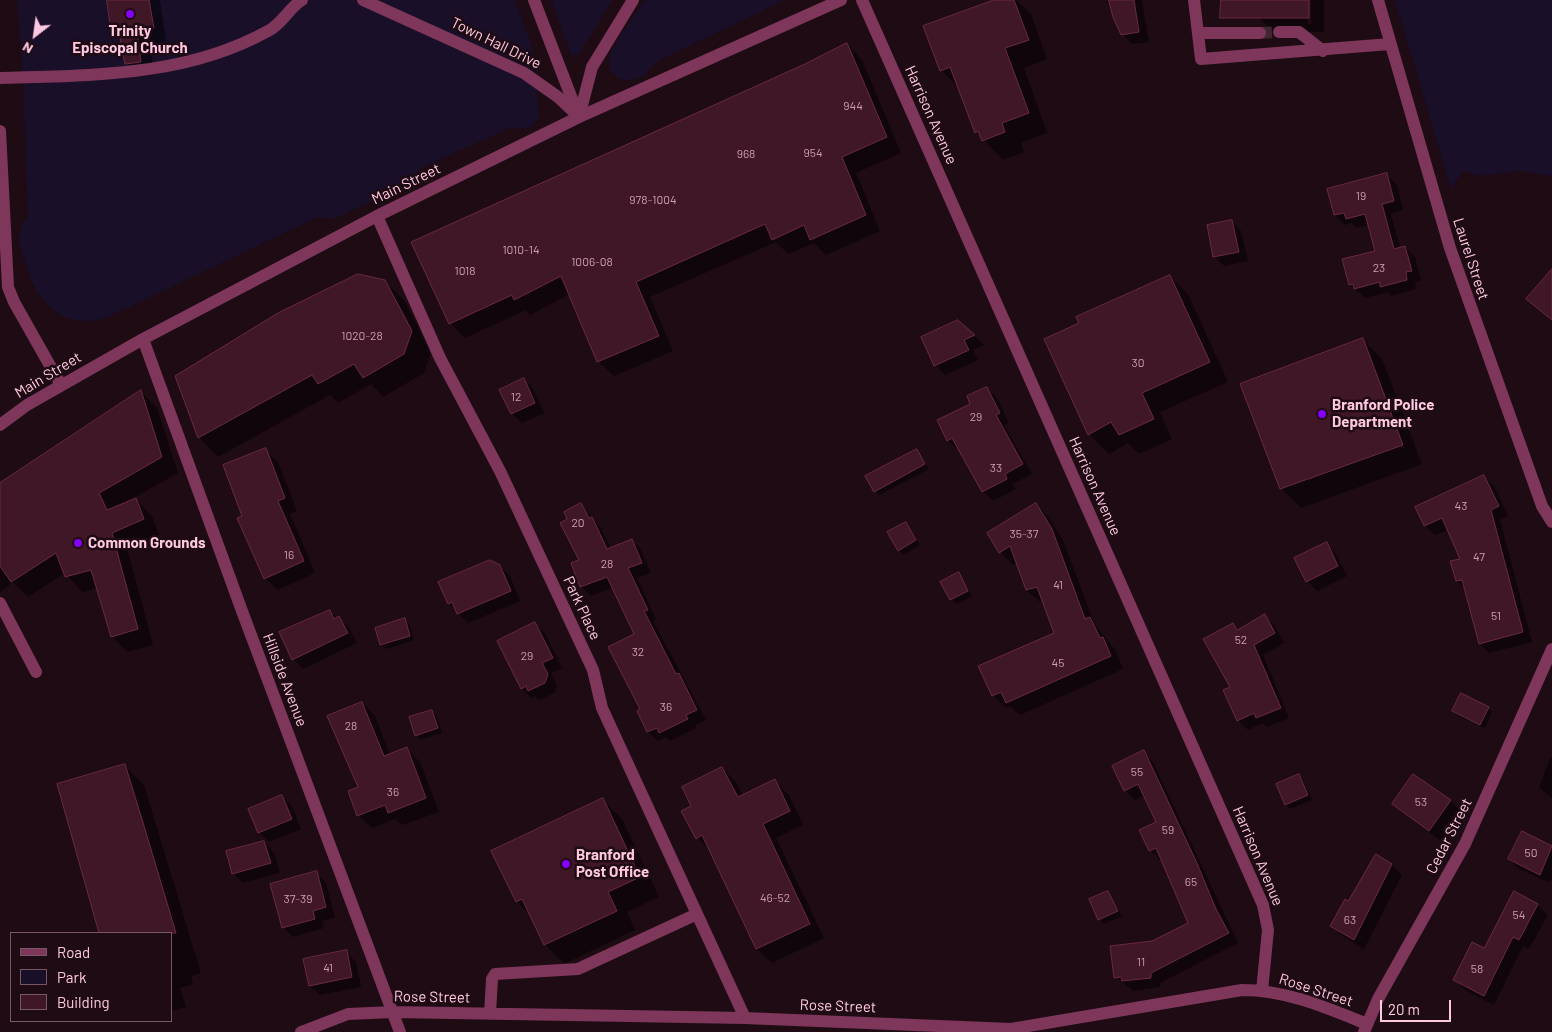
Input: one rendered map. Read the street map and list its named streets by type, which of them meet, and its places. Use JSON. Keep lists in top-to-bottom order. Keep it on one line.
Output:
{"streets":{"street":["Town Hall Drive","Harrison Avenue","Main Street","Laurel Street","Park Place","Hillside Avenue","Cedar Street","Rose Street"]},"crossings":[["Town Hall Drive","Main Street"],["Harrison Avenue","Rose Street"],["Main Street","Park Place"],["Main Street","Hillside Avenue"],["Park Place","Rose Street"],["Hillside Avenue","Rose Street"],["Cedar Street","Rose Street"]],"places":["Trinity Episcopal Church","Branford Police Department","Common Grounds","Branford Post Office"],"house_numbers":["944","954","968","19","978-1004","1010-14","1006-08","23","1018","1020-28","30","12","29","33","43","20","35-37","16","47","28","41","51","52","32","29","45","36","28","55","36","53","59","50","65","46-52","37-39","54","63","11","41","58"],"legend":["Road","Park","Building"],"scale_bar":"20 m","north":"bottom left"}
